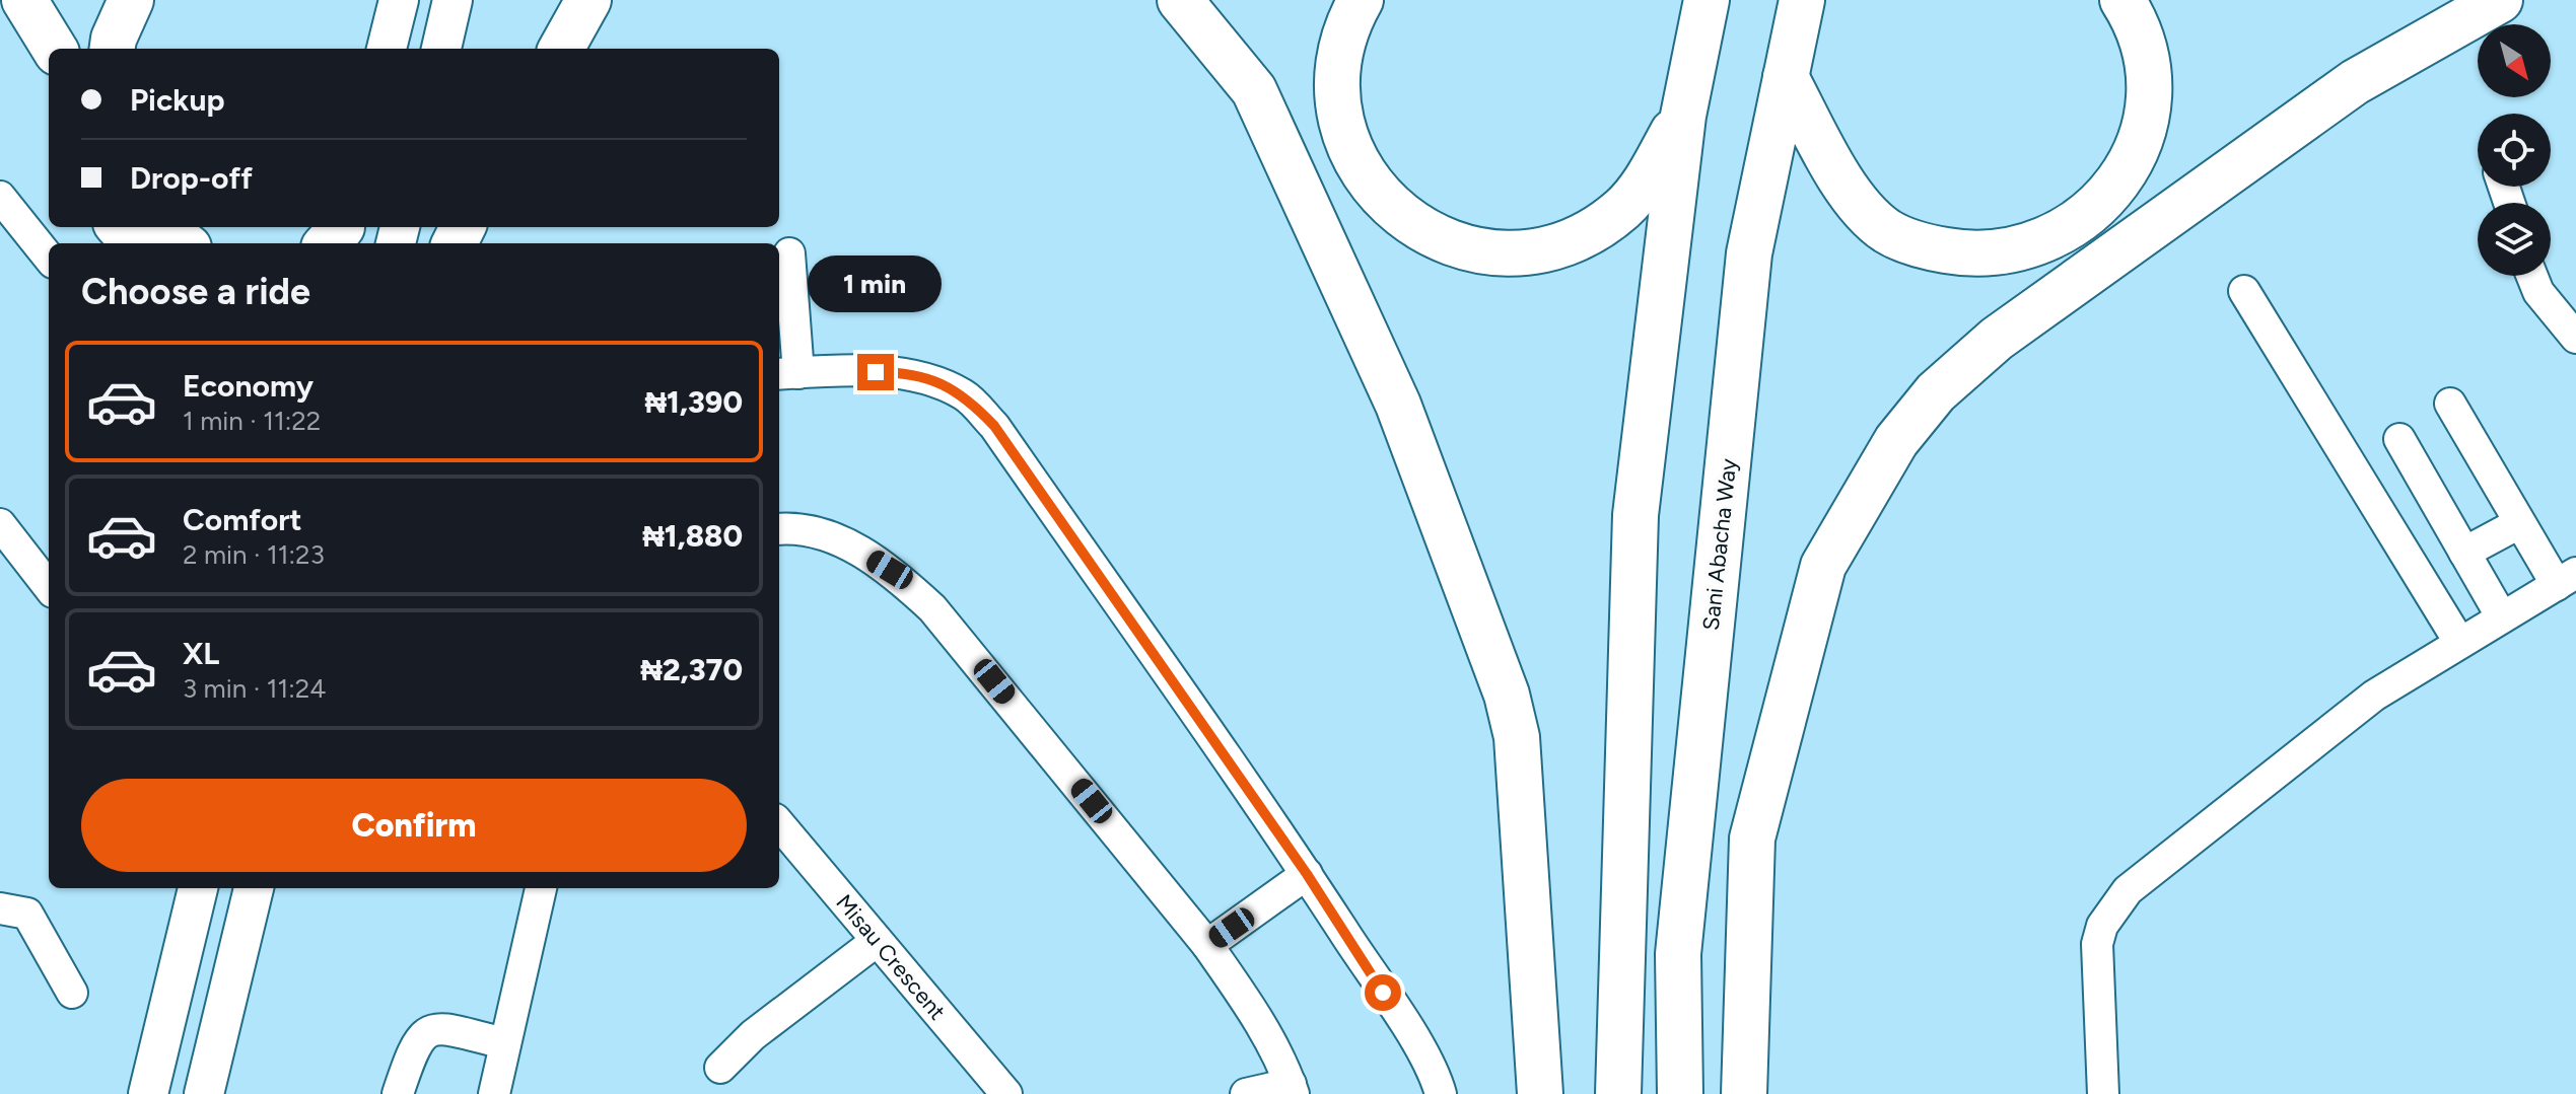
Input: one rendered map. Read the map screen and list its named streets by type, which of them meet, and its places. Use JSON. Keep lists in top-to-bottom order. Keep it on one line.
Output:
{"streets":{"highway":["Sani Abacha Way"],"street":["Misau Crescent"]},"north":"bottom right","page":{"banner":["Pickup","Drop-off"],"heading":"Choose a ride","bubble":"1 min","list":[{"name":"Economy","note":"1 min · 11:22","value":"₦1,390"},{"name":"Comfort","note":"2 min · 11:23","value":"₦1,880"},{"name":"XL","note":"3 min · 11:24","value":"₦2,370"}],"buttons":"Confirm"}}
